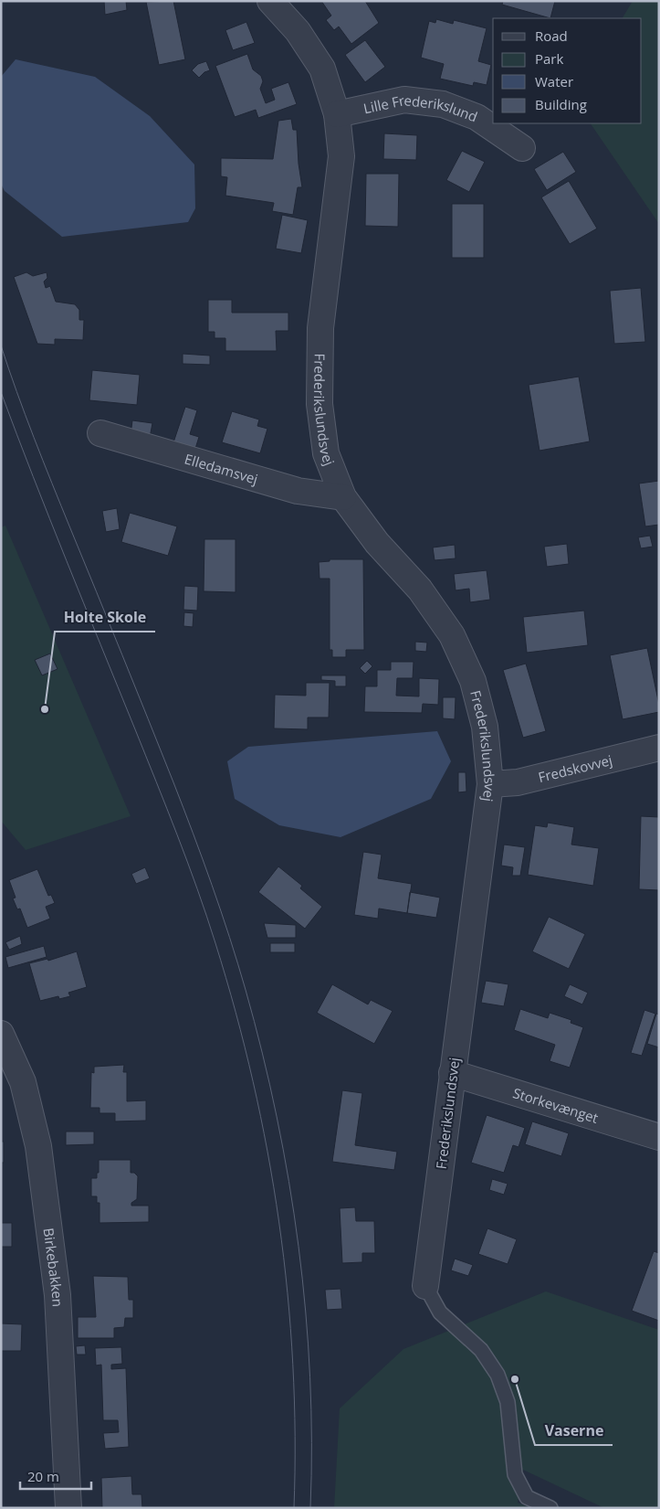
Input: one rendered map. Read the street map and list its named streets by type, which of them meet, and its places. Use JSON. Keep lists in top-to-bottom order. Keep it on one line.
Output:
{"streets":{"street":["Lille Frederikslund","Frederikslundsvej","Elledamsvej","Fredskovvej","Storkevænget","Birkebakken"]},"crossings":[["Lille Frederikslund","Frederikslundsvej"],["Frederikslundsvej","Elledamsvej"],["Frederikslundsvej","Fredskovvej"],["Frederikslundsvej","Storkevænget"]],"places":["Holte Skole","Vaserne"],"legend":["Road","Park","Water","Building"],"scale_bar":"20 m"}
